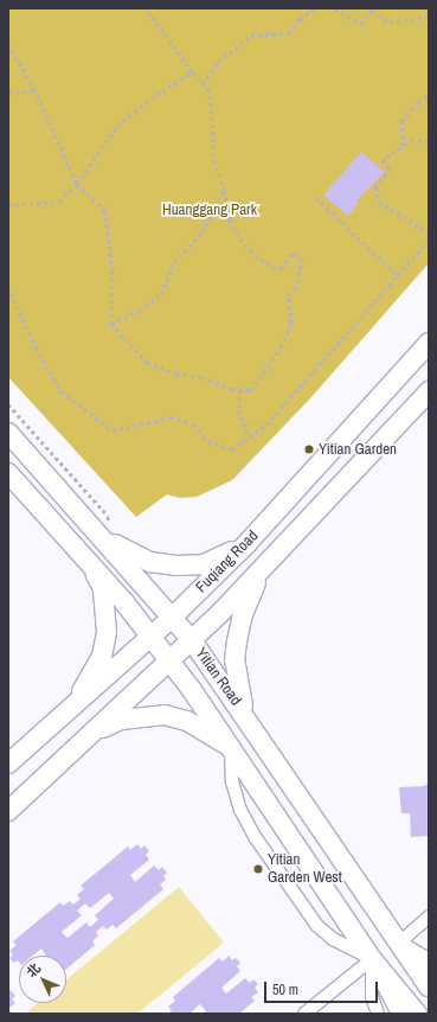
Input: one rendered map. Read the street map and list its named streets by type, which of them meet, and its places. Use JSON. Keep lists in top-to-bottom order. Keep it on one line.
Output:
{"streets":{"main road":["Fuqiang Road","Yitian Road"]},"crossings":[["Fuqiang Road","Yitian Road"]],"parks":["Huanggang Park"],"places":["Yitian Garden","Yitian Garden West"],"scale_bar":"50 m","north":"top left"}
